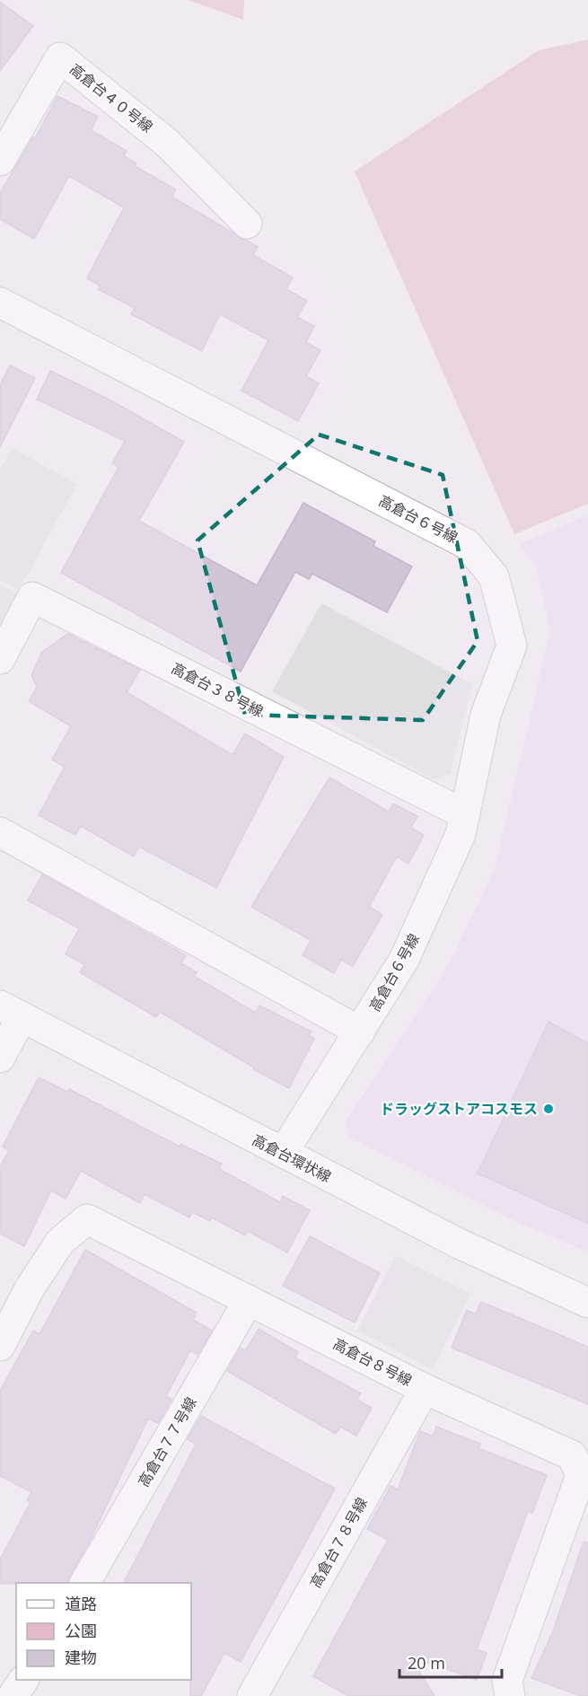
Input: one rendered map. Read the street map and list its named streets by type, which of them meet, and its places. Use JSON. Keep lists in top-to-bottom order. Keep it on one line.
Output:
{"streets":{"street":["高倉台４０号線","高倉台６号線","高倉台３８号線","高倉台環状線","高倉台８号線","高倉台７７号線","高倉台７８号線"]},"crossings":[["高倉台６号線","高倉台３８号線"],["高倉台６号線","高倉台環状線"],["高倉台８号線","高倉台７７号線"],["高倉台８号線","高倉台７８号線"]],"places":["ドラッグストアコスモス"],"legend":["道路","公園","建物"],"scale_bar":"20 m"}
